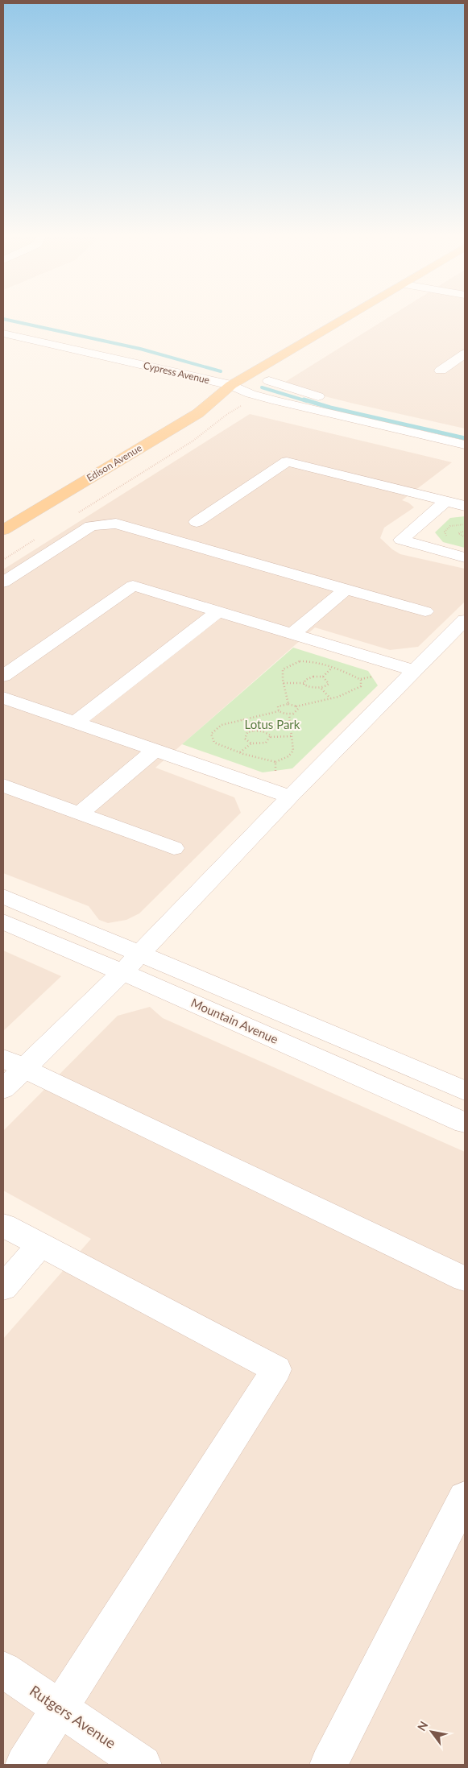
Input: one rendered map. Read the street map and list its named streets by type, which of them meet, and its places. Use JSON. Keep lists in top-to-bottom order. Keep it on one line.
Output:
{"streets":{"main road":["Edison Avenue"],"street":["Cypress Avenue","Mountain Avenue","Rutgers Avenue"]},"crossings":[["Cypress Avenue","Edison Avenue"]],"parks":["Lotus Park"],"north":"top left"}
